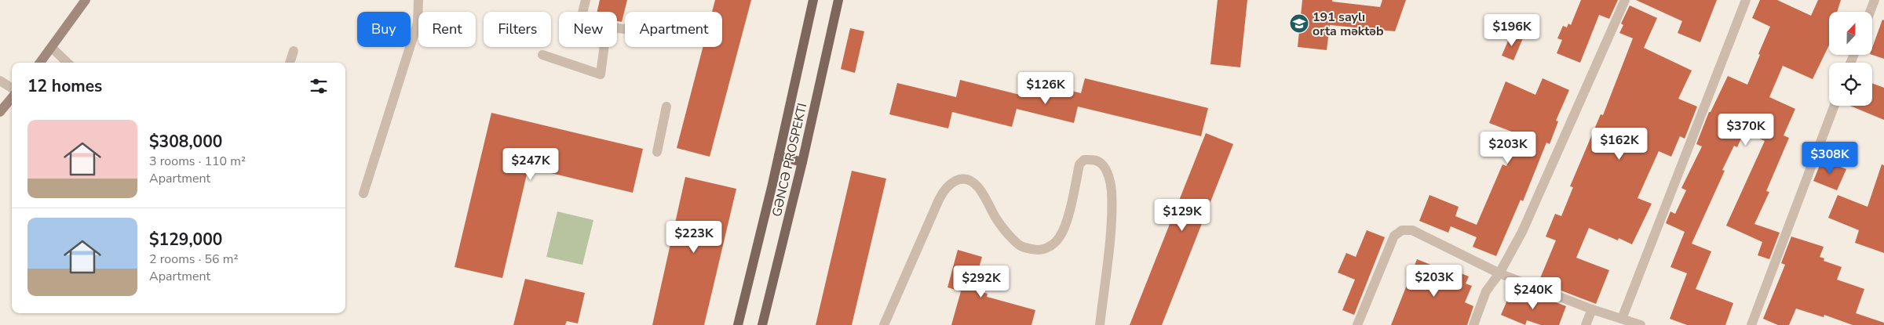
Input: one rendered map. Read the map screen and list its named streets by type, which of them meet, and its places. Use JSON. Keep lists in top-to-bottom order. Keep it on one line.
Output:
{"streets":{"main road":["GƏNCƏ PROSPEKTI"]},"places":{"school or university":["191 saylı orta məktəb"]},"north":"top","page":{"chip":["Buy","Rent","Filters","New","Apartment"],"price":["$196K","$126K","$370K","$162K","$203K","$308K","$247K","$129K","$223K","$203K","$292K","$240K"],"heading":"12 homes","list":[{"name":"$308,000","note":"3 rooms · 110 m² · Apartment"},{"name":"$129,000","note":"2 rooms · 56 m² · Apartment"}]}}
